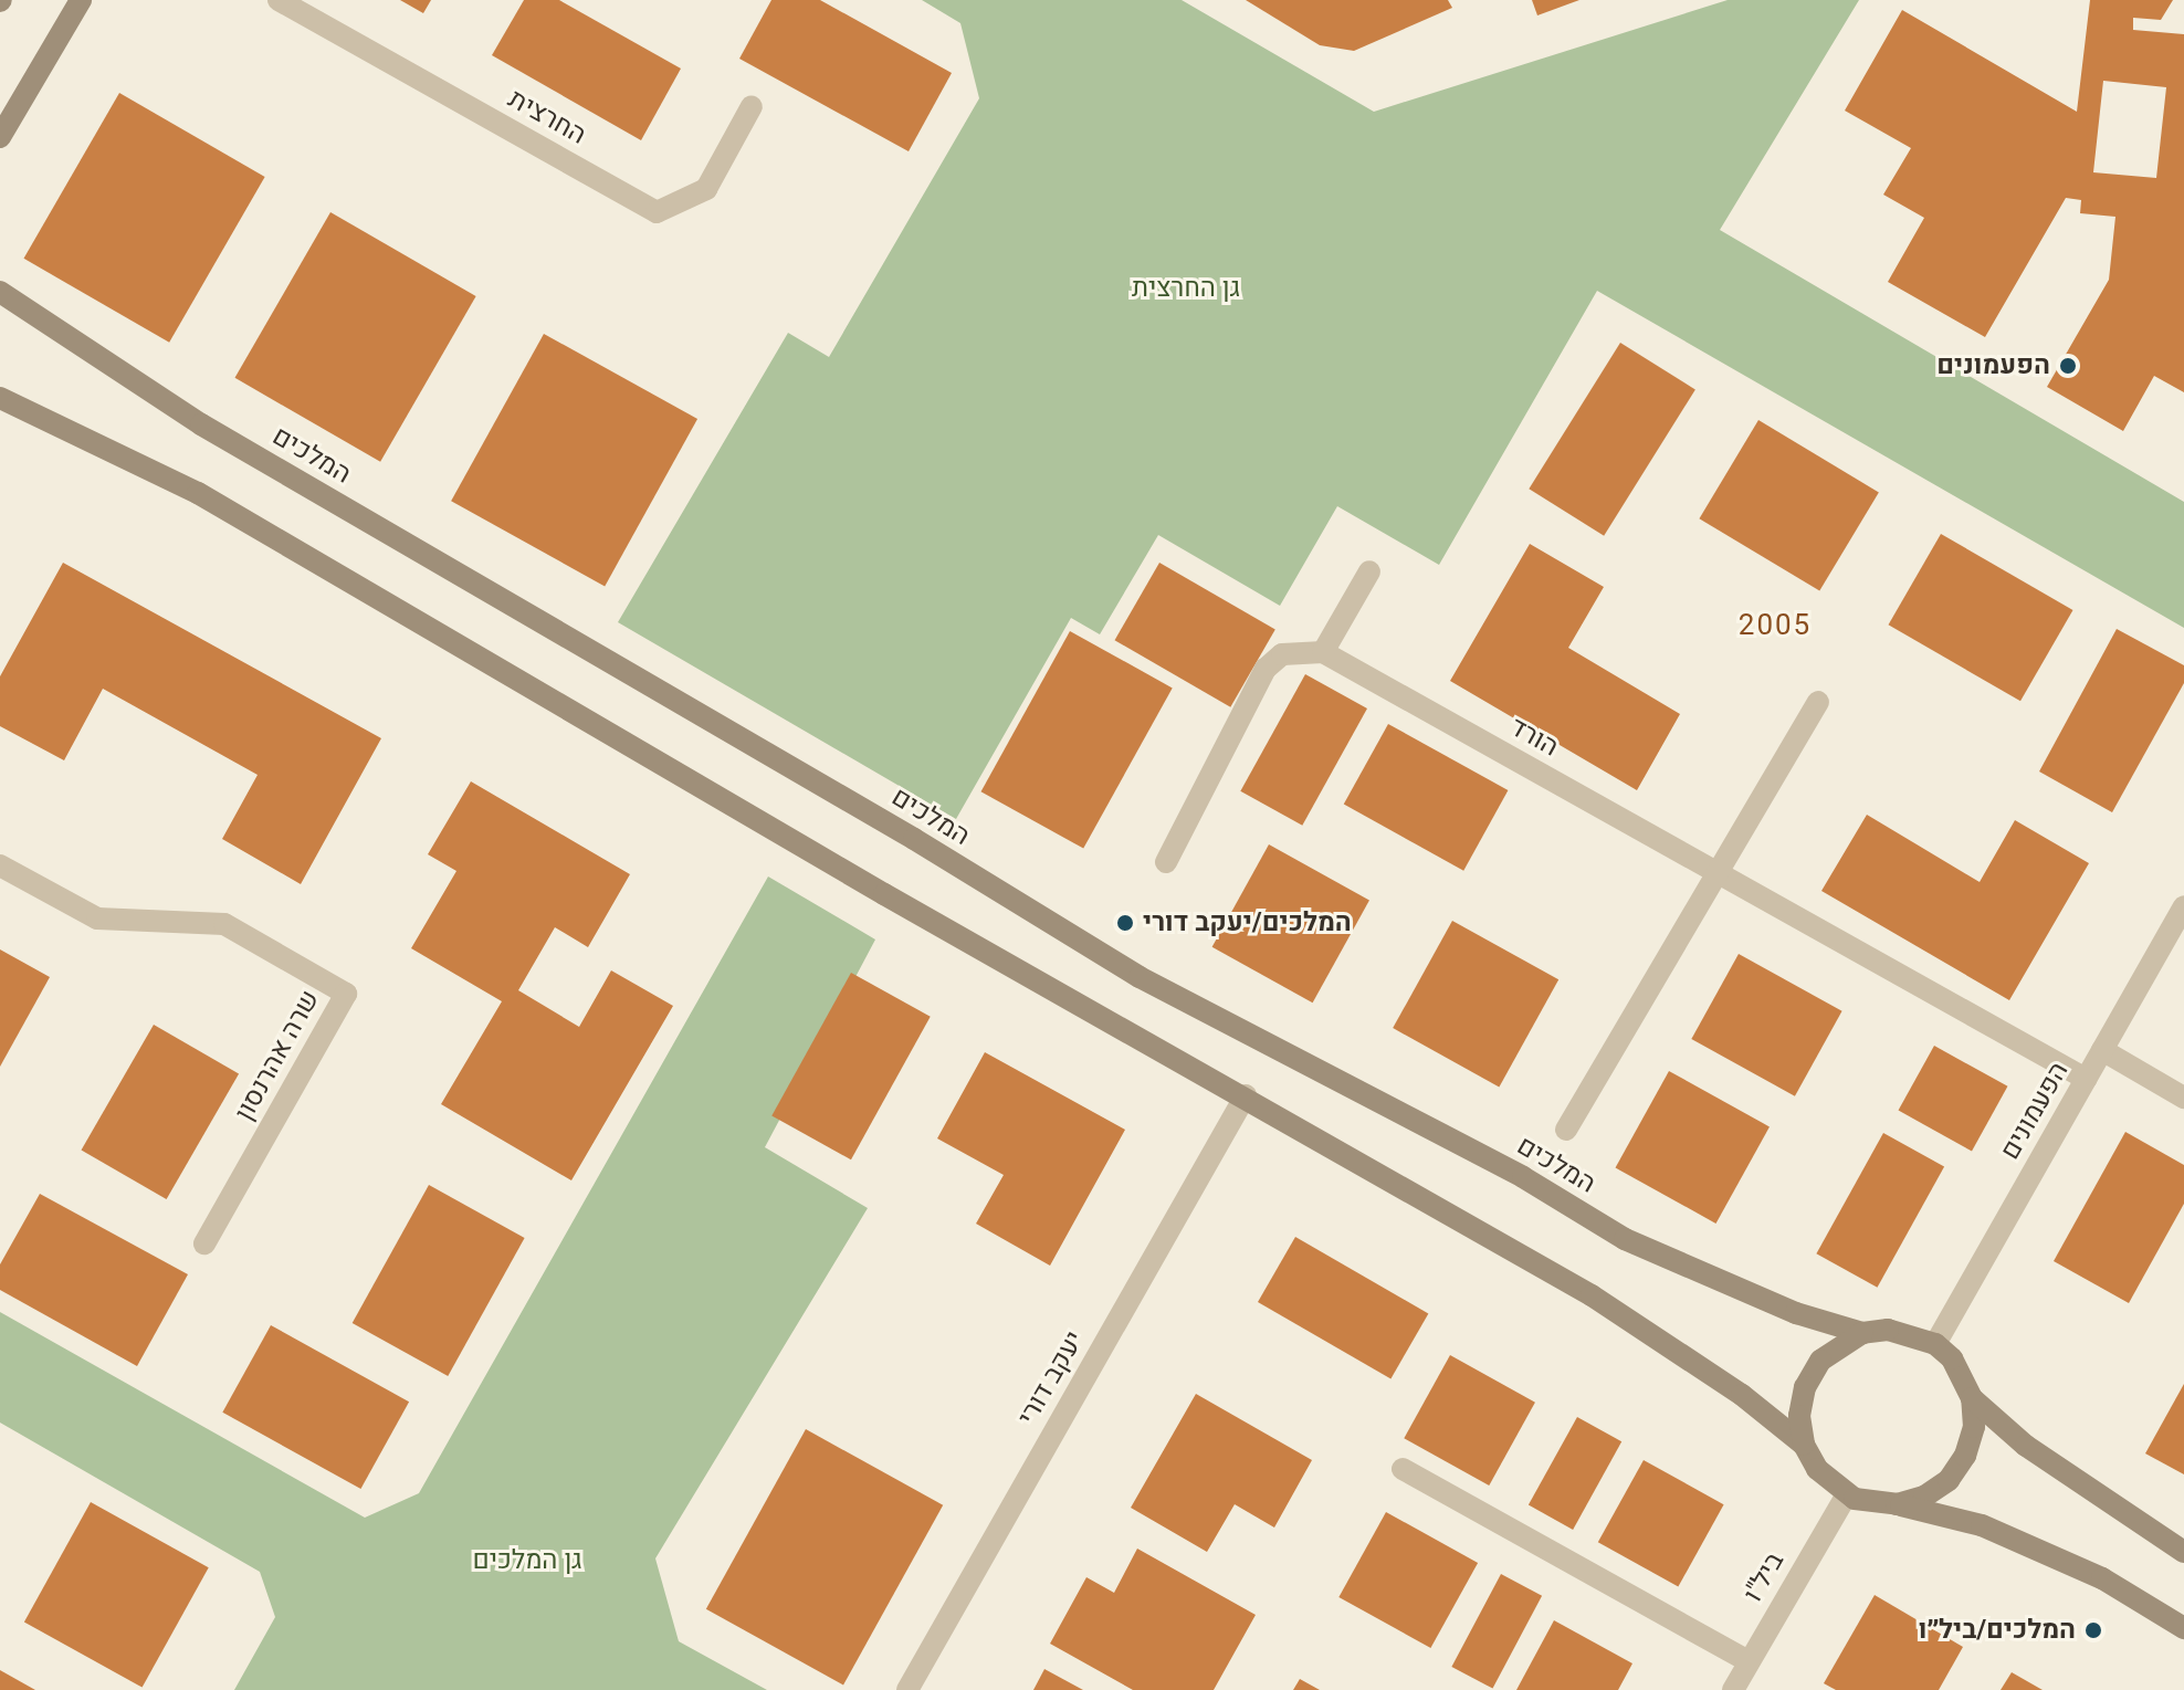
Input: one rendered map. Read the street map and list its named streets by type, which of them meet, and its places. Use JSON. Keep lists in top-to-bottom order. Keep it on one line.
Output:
{"streets":{"street":["החרצית","המלכים","הורד","שרה אהרנסון","הפעמונים","יעקב דורי","ביל\"ו"]},"crossings":[["המלכים","הפעמונים"],["המלכים","ביל\"ו"],["הורד","הפעמונים"],["הפעמונים","ביל\"ו"]],"districts":["2005"],"parks":["גן החרצית","גן המלכים"],"places":["הפעמונים","המלכים/יעקב דורי","המלכים/ביל״ו"]}
